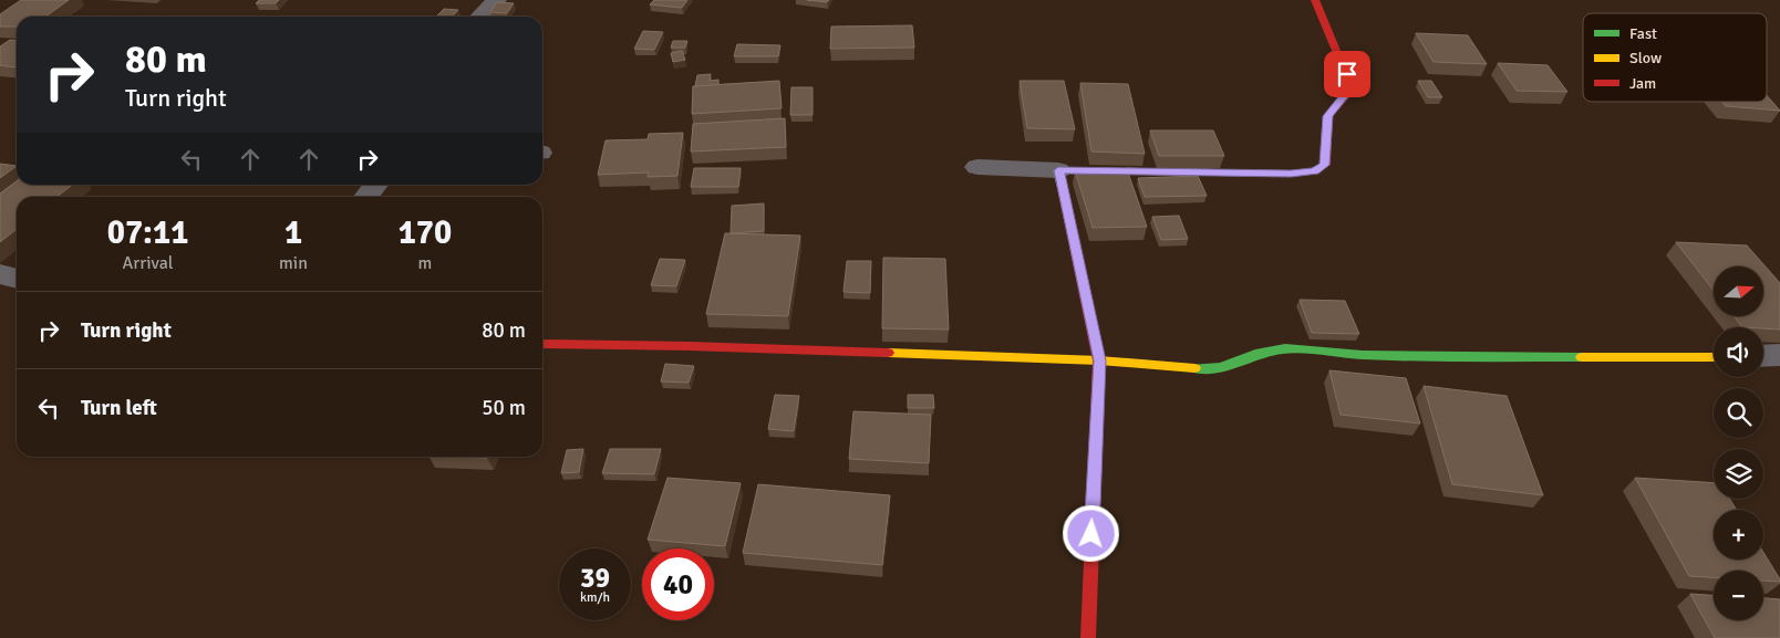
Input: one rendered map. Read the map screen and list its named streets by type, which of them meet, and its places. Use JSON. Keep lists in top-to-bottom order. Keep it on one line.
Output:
{"legend":["Fast","Slow","Jam"],"north":"right","page":{"turn":["80 m","Turn right"],"eta":["07:11","Arrival","1","min","170","m"],"map_buttons":["+","−"],"list":[{"name":"Turn right","value":"80 m"},{"name":"Turn left","value":"50 m"}],"speed":"39 km/h","limit":"40"}}
